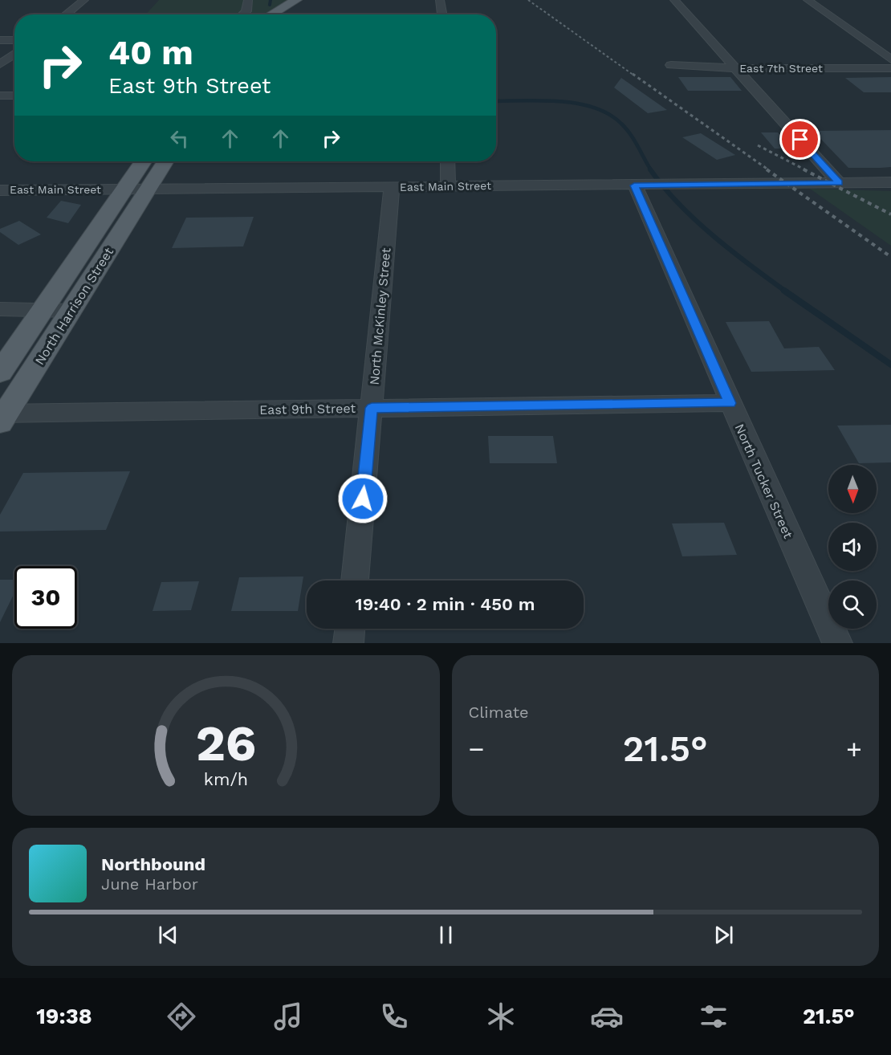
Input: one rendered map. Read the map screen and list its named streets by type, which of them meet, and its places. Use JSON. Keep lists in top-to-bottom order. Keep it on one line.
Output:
{"streets":{"main road":["North Harrison Street"],"street":["East 7th Street","East Main Street","North McKinley Street","East 9th Street","North Tucker Street"]},"crossings":[["East Main Street","North Harrison Street"],["East Main Street","North McKinley Street"],["East Main Street","North Tucker Street"],["North Harrison Street","East 9th Street"],["North McKinley Street","East 9th Street"],["East 9th Street","North Tucker Street"]],"north":"bottom","page":{"turn":["40 m","East 9th Street"],"limit":"30","trip":"19:40 · 2 min · 450 m","tile":"Climate","heat":["−","21.5°","+"],"song":["Northbound","June Harbor"],"tabs":["19:38","21.5°"],"gauge":["26","km/h"]}}
